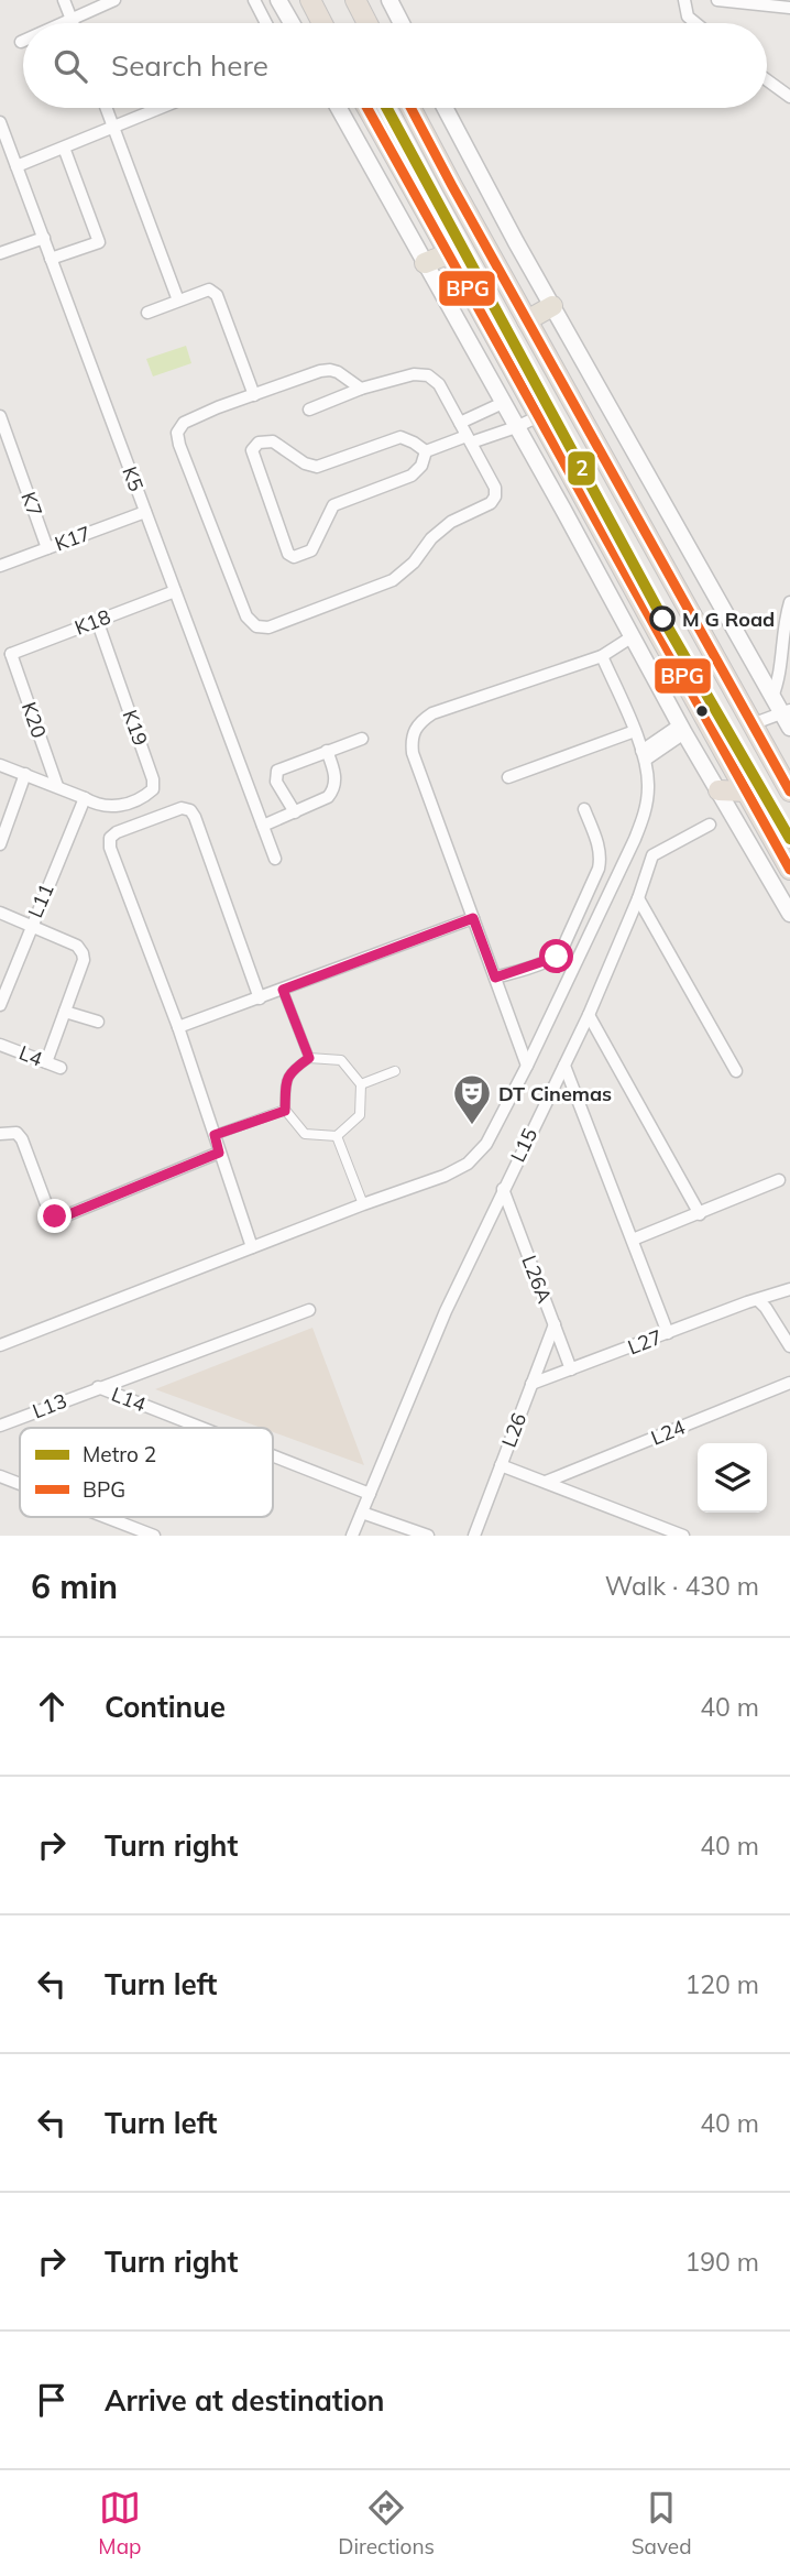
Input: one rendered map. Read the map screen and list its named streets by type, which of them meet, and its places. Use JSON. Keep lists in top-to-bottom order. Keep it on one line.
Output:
{"streets":{"street":["K5","K7","K17","K18","K20","K19","L11","L4","L15","L26A","L27","L14","L13","L26","L24"]},"crossings":[["K5","K17"],["K5","K18"],["K7","K17"],["K18","K20"],["K18","K19"],["K19","L11"],["L15","L26A"],["L15","L14"],["L26A","L27"],["L26A","L26"],["L27","L26"],["L14","L13"]],"places":{"other":["M G Road"],"theatre":["DT Cinemas"]},"lines":["metro line 2","transit line BPG"],"legend":["Metro 2","BPG"],"page":{"search":"Search here","heading":["6 min","Walk · 430 m"],"list":[["Continue","40 m"],["Turn right","40 m"],["Turn left","120 m"],["Turn left","40 m"],["Turn right","190 m"],"Arrive at destination"],"nav":["Map","Directions","Saved"]}}
